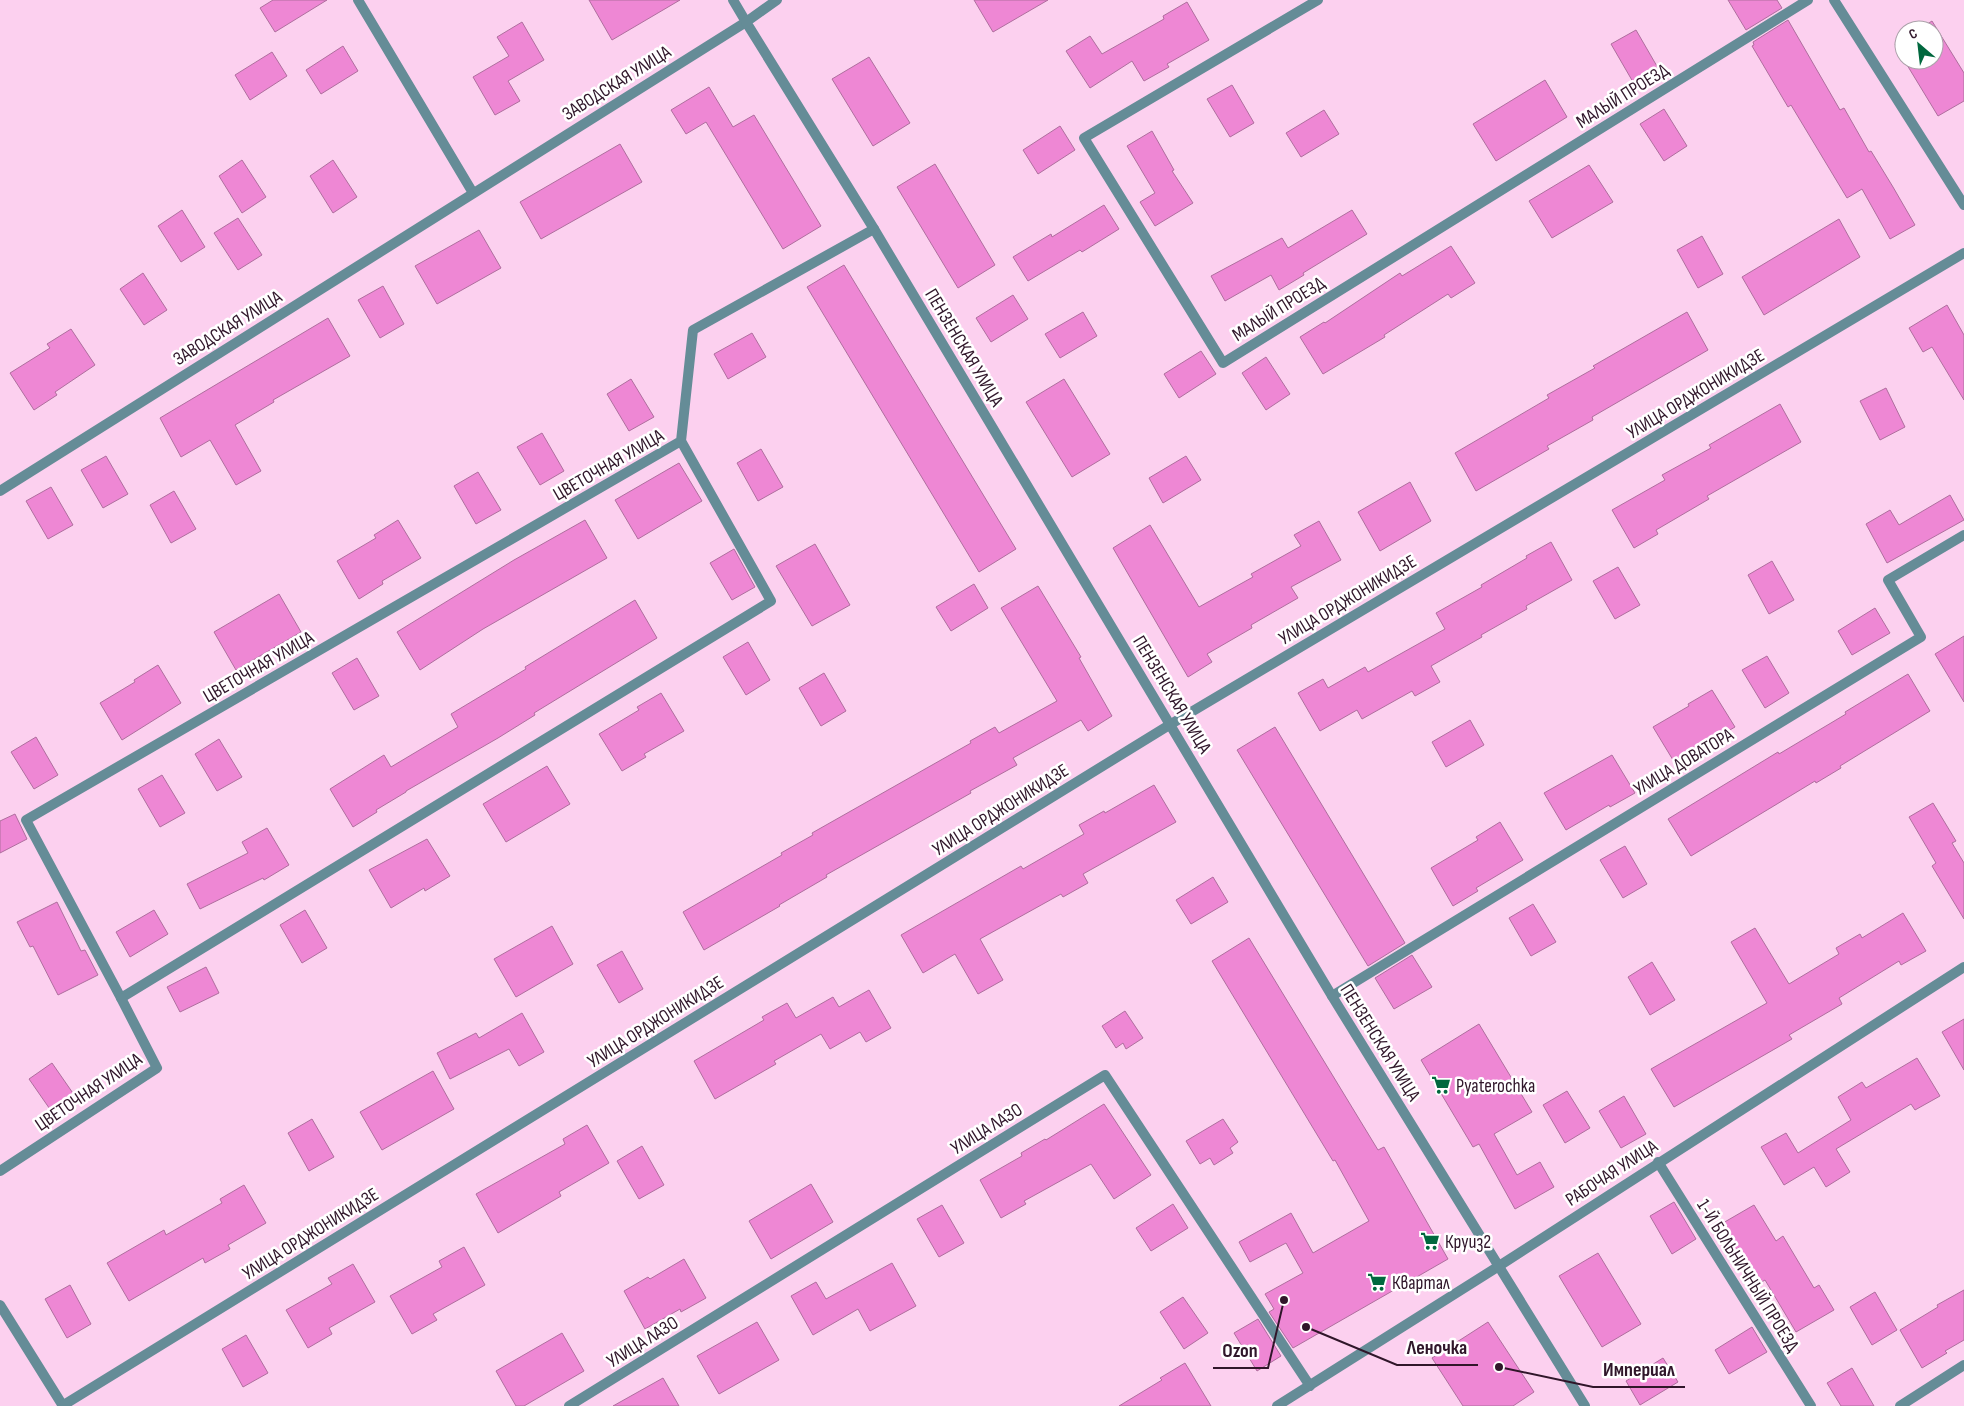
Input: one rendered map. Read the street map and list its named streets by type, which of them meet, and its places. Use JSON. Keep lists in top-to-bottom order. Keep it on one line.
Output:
{"streets":{"street":["ЗАВОДСКАЯ УЛИЦА","МАЛЫЙ ПРОЕЗД","ПЕНЗЕНСКАЯ УЛИЦА","УЛИЦА ОРДЖОНИКИДЗЕ","ЦВЕТОЧНАЯ УЛИЦА","УЛИЦА ДОВАТОРА","УЛИЦА ЛАЗО","РАБОЧАЯ УЛИЦА","1-Й БОЛЬНИЧНЫЙ ПРОЕЗД"]},"crossings":[["ЗАВОДСКАЯ УЛИЦА","ПЕНЗЕНСКАЯ УЛИЦА"],["ПЕНЗЕНСКАЯ УЛИЦА","УЛИЦА ОРДЖОНИКИДЗЕ"],["ПЕНЗЕНСКАЯ УЛИЦА","ЦВЕТОЧНАЯ УЛИЦА"],["ПЕНЗЕНСКАЯ УЛИЦА","УЛИЦА ДОВАТОРА"],["ПЕНЗЕНСКАЯ УЛИЦА","РАБОЧАЯ УЛИЦА"],["УЛИЦА ЛАЗО","РАБОЧАЯ УЛИЦА"],["РАБОЧАЯ УЛИЦА","1-Й БОЛЬНИЧНЫЙ ПРОЕЗД"]],"places":{"supermarket":["Pyaterochka","Круиз2","Квартал"],"other":["Ozon","Леночка","Империал"]},"north":"top left"}
